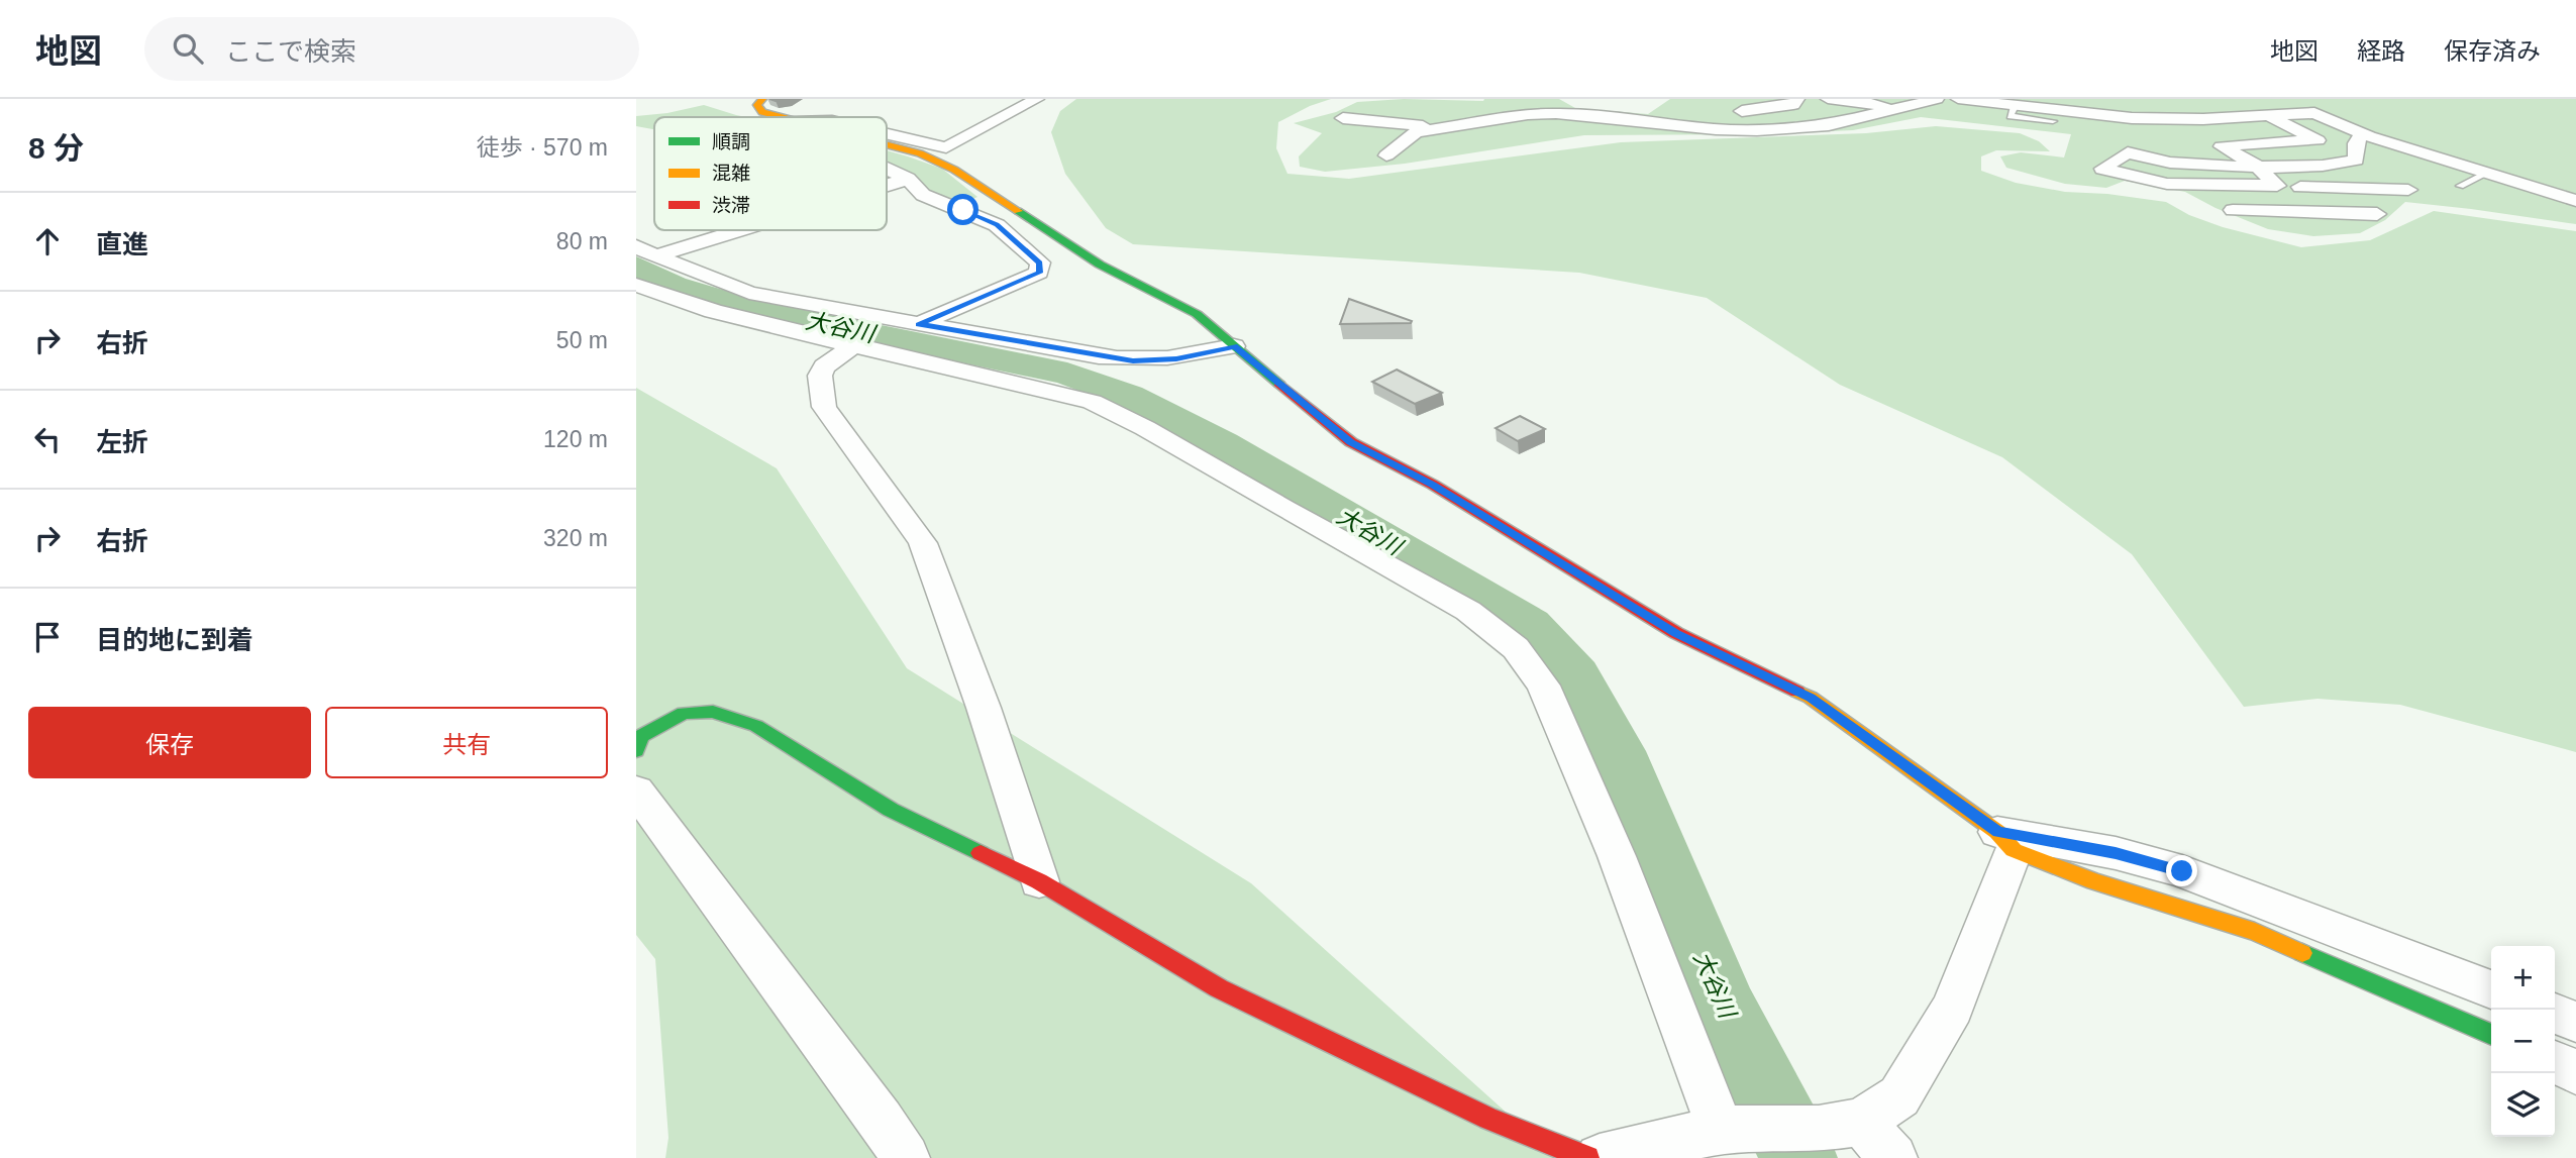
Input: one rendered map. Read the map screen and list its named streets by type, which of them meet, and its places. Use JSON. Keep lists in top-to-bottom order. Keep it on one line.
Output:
{"water":["大谷川"],"legend":["順調","混雑","渋滞"],"page":{"header":"地図","search":"ここで検索","nav":["地図","経路","保存済み"],"heading":["8 分","徒歩 · 570 m"],"list":[["直進","80 m"],["右折","50 m"],["左折","120 m"],["右折","320 m"],"目的地に到着"],"buttons":["保存","共有"],"map_buttons":["+","−"]}}
